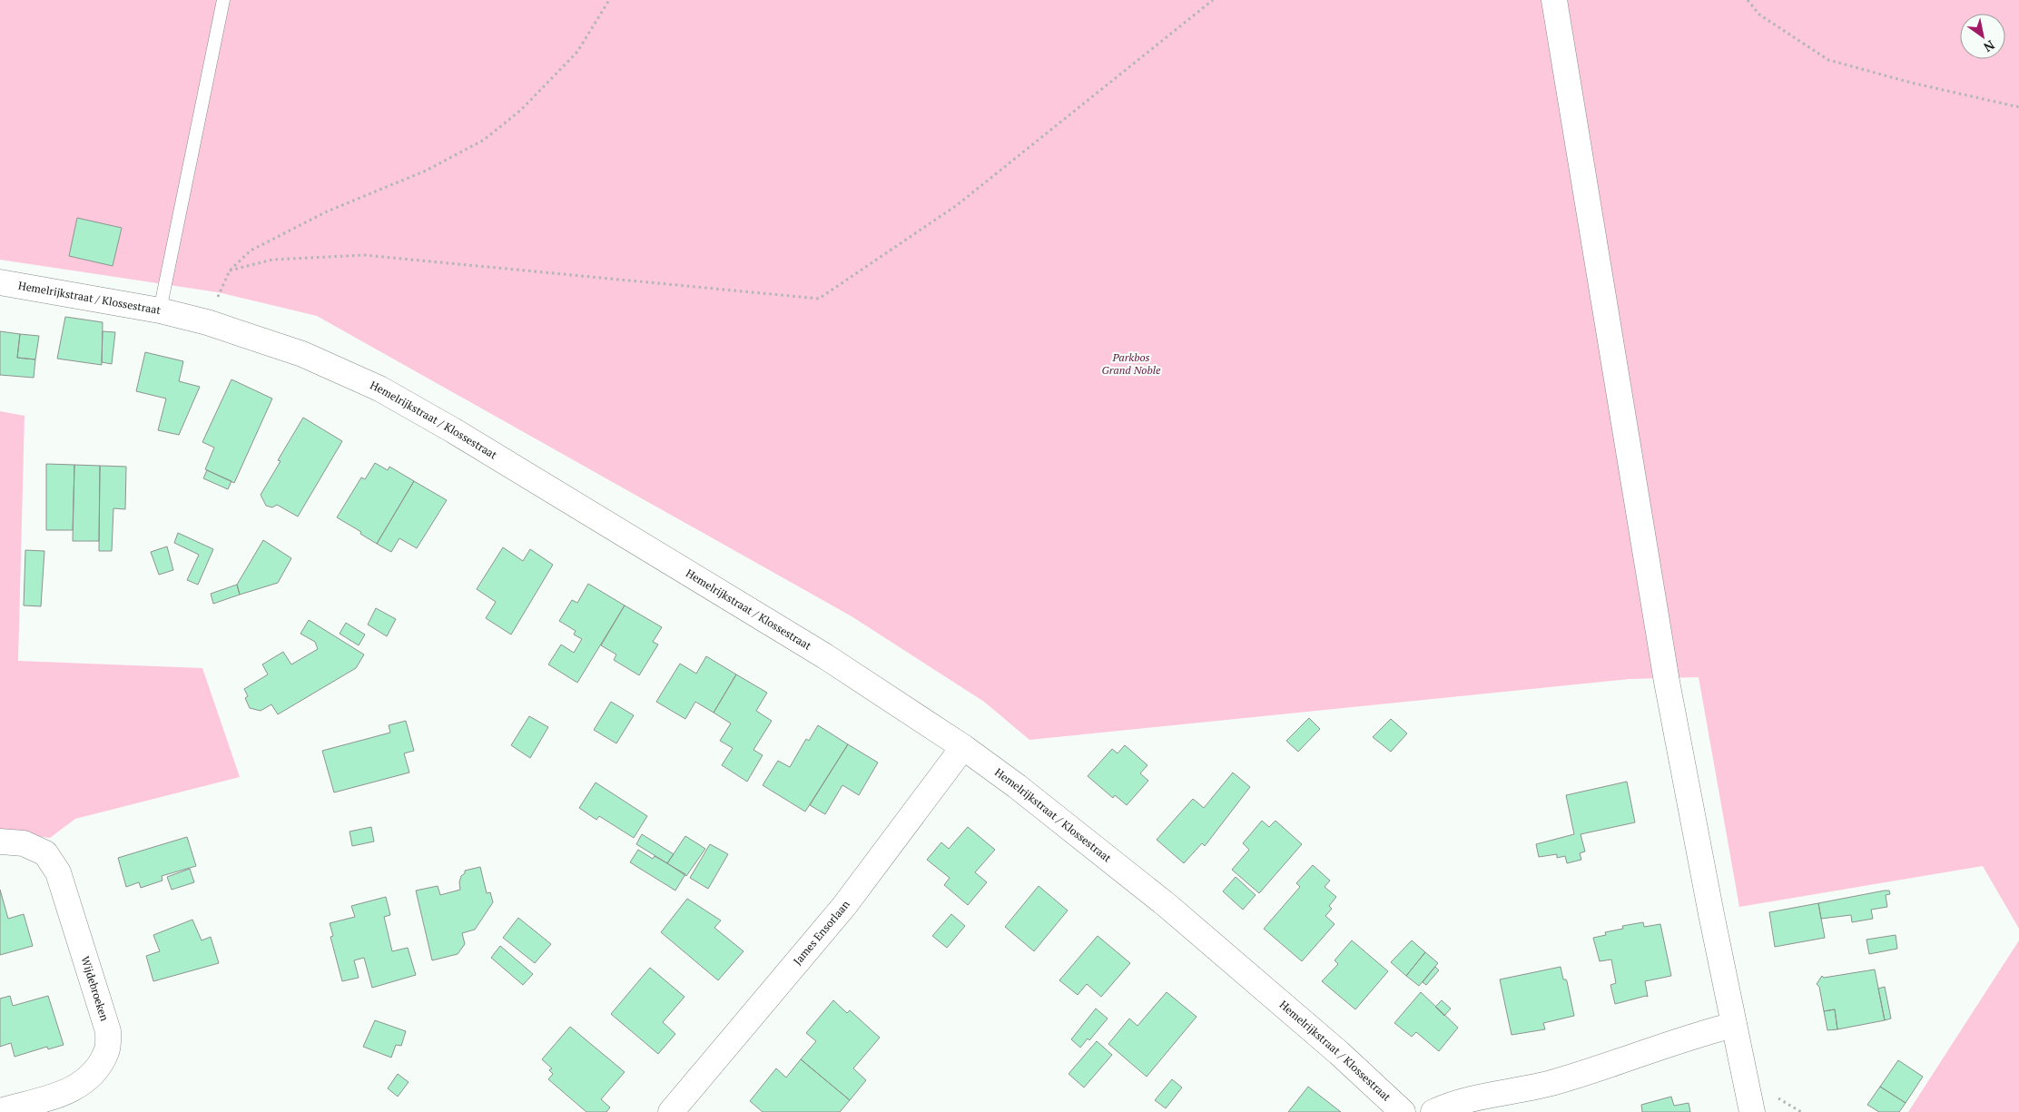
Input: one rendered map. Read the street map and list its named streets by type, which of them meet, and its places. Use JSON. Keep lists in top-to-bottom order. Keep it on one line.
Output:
{"streets":{"street":["Hemelrijkstraat / Klossestraat","James Ensorlaan","Wijdebroeken"]},"crossings":[["Hemelrijkstraat / Klossestraat","James Ensorlaan"]],"parks":["Parkbos Grand Noble"],"north":"bottom right"}
